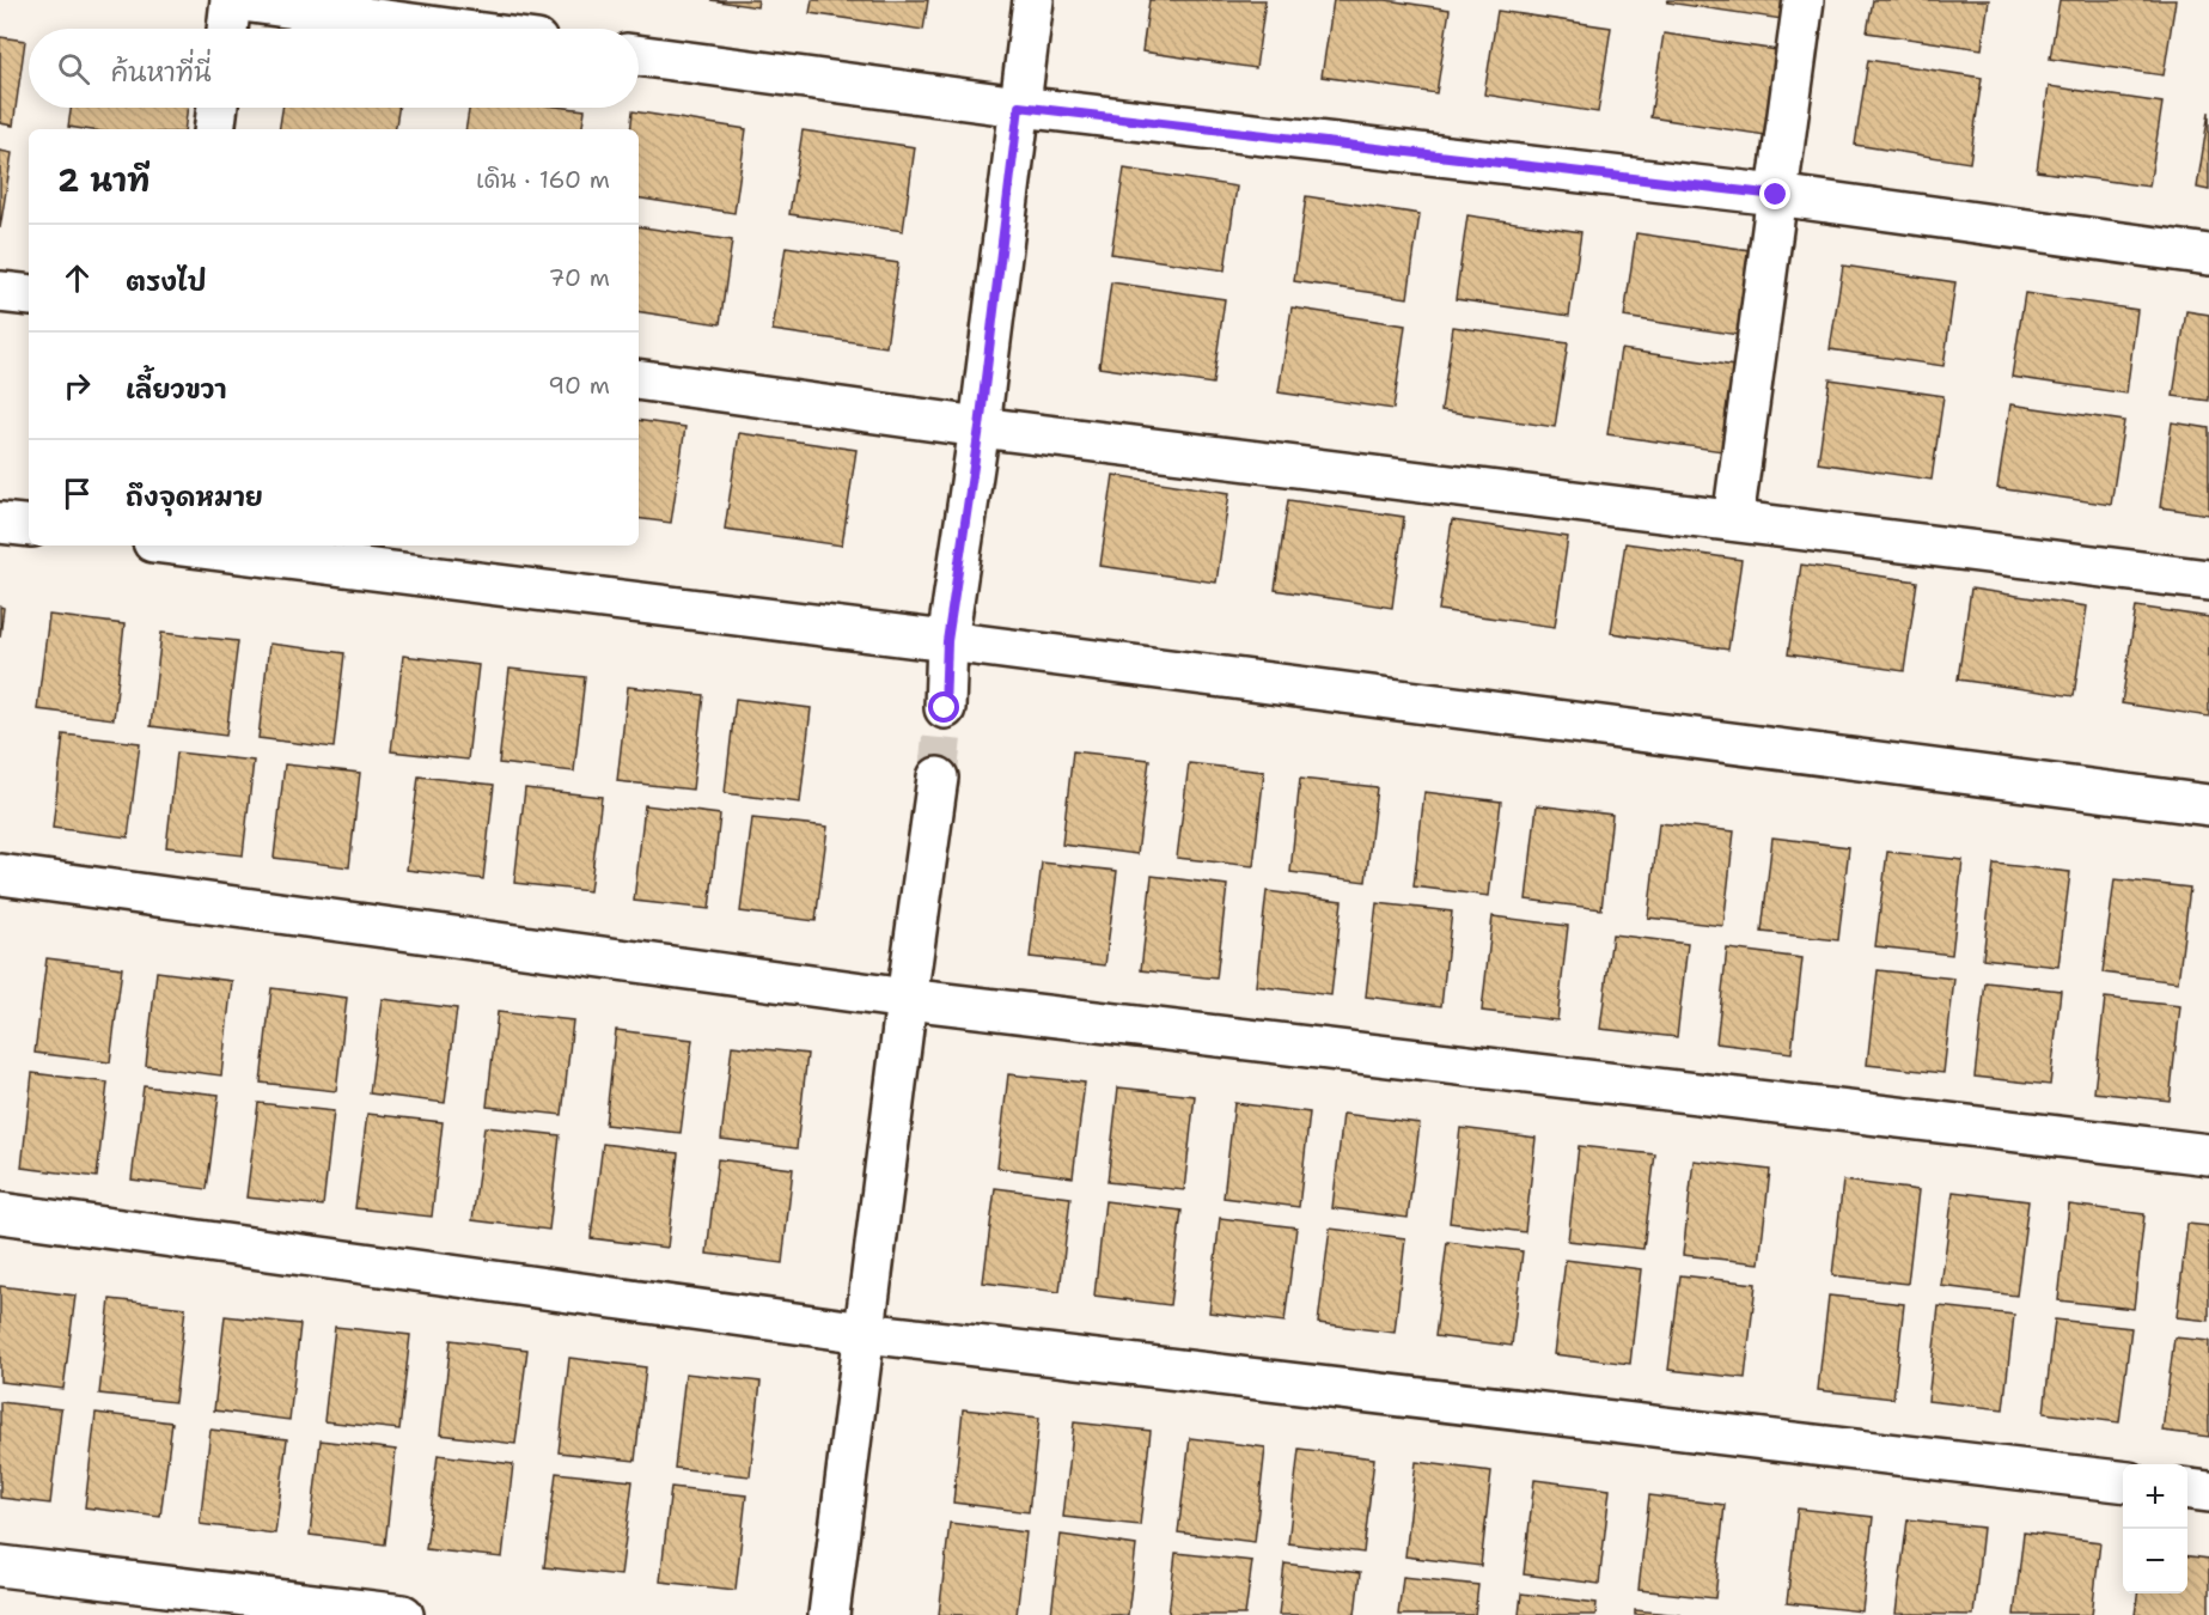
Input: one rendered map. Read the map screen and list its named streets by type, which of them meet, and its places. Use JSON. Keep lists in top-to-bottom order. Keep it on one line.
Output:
{"page":{"search":"ค้นหาที่นี่","heading":["2 นาที","เดิน · 160 m"],"list":[["ตรงไป","70 m"],["เลี้ยวขวา","90 m"],"ถึงจุดหมาย"],"map_buttons":["+","−"]}}
